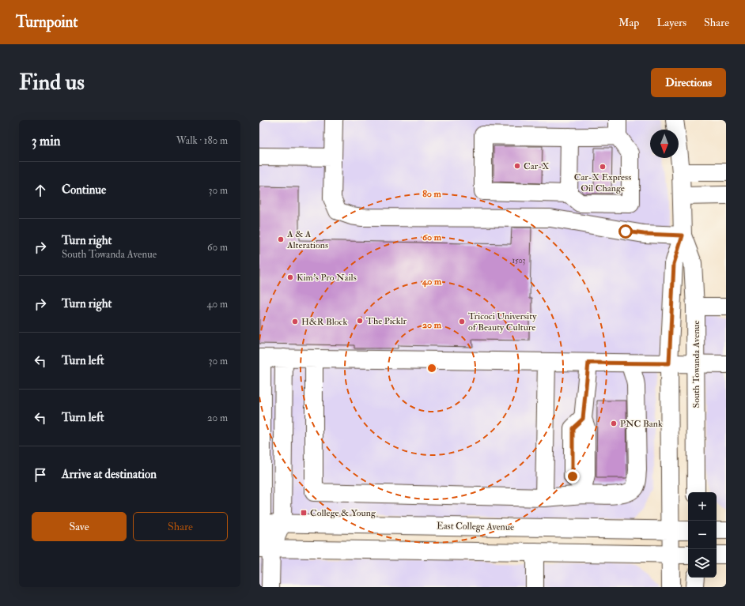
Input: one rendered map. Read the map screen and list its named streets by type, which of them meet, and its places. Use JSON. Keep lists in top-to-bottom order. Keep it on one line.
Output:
{"streets":{"main road":["South Towanda Avenue","East College Avenue"]},"crossings":[["South Towanda Avenue","East College Avenue"]],"places":{"other":["Car-X","Car-X Express Oil Change","A & A Alterations","Kim's Pro Nails","The Picklr","H&R Block","Tricoci University of Beauty Culture","PNC Bank"],"transit":["College & Young"]},"house_numbers":["1503"],"north":"bottom","page":{"header":"Turnpoint","nav":["Map","Layers","Share"],"buttons":["Directions",["Save","Share"]],"title":"Find us","heading":["3 min","Walk · 180 m"],"list":[["Continue","30 m"],["Turn right","South Towanda Avenue","60 m"],["Turn right","40 m"],["Turn left","30 m"],["Turn left","20 m"],"Arrive at destination"],"map_buttons":["+","−"]},"rings":["80 m","60 m","40 m","20 m"]}
